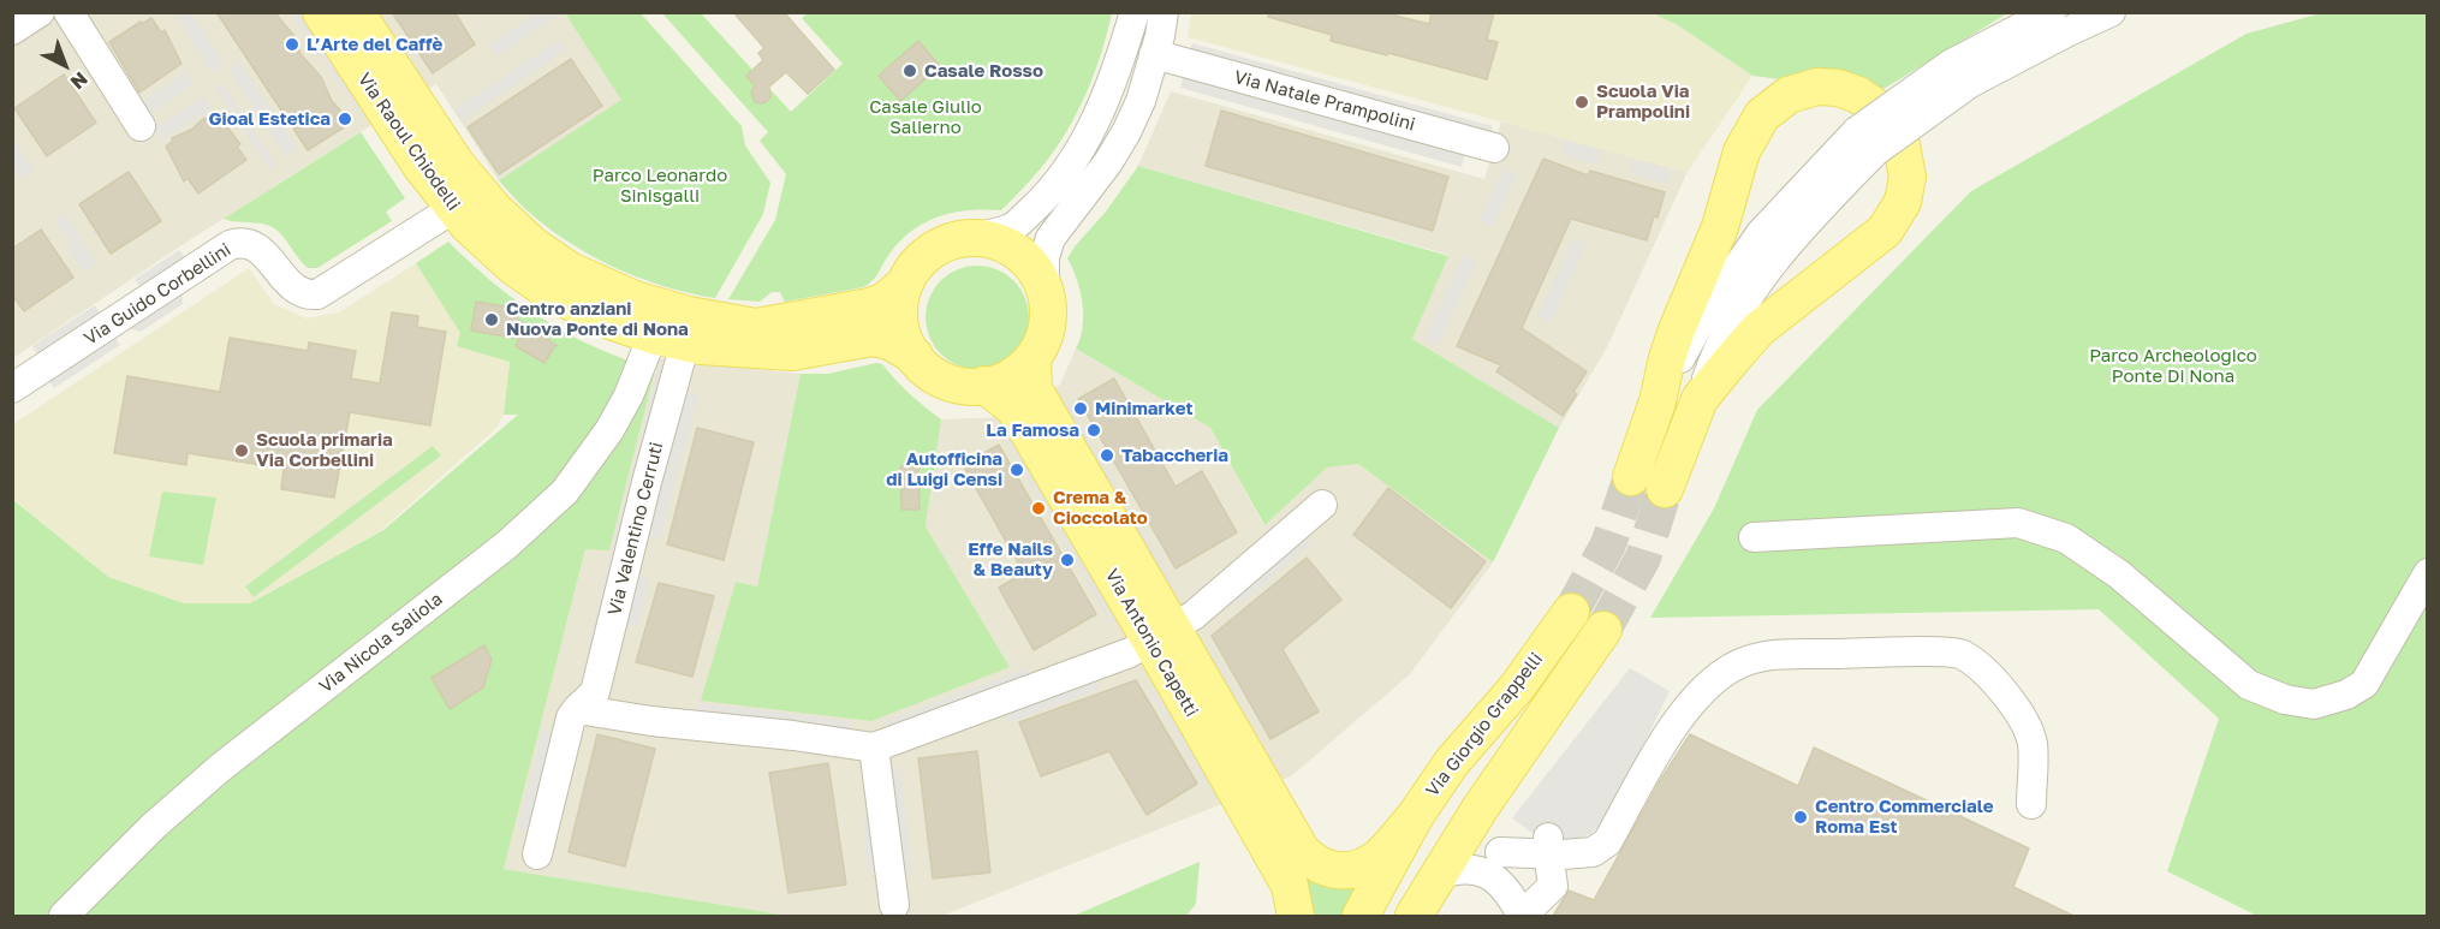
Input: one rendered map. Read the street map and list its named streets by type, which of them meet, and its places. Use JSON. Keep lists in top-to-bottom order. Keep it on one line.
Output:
{"streets":{"main road":["Via Raoul Chiodelli","Via Antonio Capetti","Via Giorgio Grappelli"],"street":["Via Natale Prampolini","Via Guido Corbellini","Via Valentino Cerruti","Via Nicola Saliola"]},"crossings":[["Via Raoul Chiodelli","Via Guido Corbellini"],["Via Raoul Chiodelli","Via Valentino Cerruti"],["Via Raoul Chiodelli","Via Nicola Saliola"],["Via Raoul Chiodelli","Via Antonio Capetti"],["Via Valentino Cerruti","Via Nicola Saliola"],["Via Antonio Capetti","Via Giorgio Grappelli"]],"parks":["Casale Giulio Salierno","Parco Leonardo Sinisgalli","Parco Archeologico Ponte Di Nona"],"places":["L’Arte del Caffè","Casale Rosso","Scuola Via Prampolini","Gioal Estetica","Centro anziani Nuova Ponte di Nona","Minimarket","La Famosa","Scuola primaria Via Corbellini","Tabaccheria","Autofficina di Luigi Censi","Crema & Cioccolato","Effe Nails & Beauty","Centro Commerciale Roma Est"],"north":"bottom right"}
